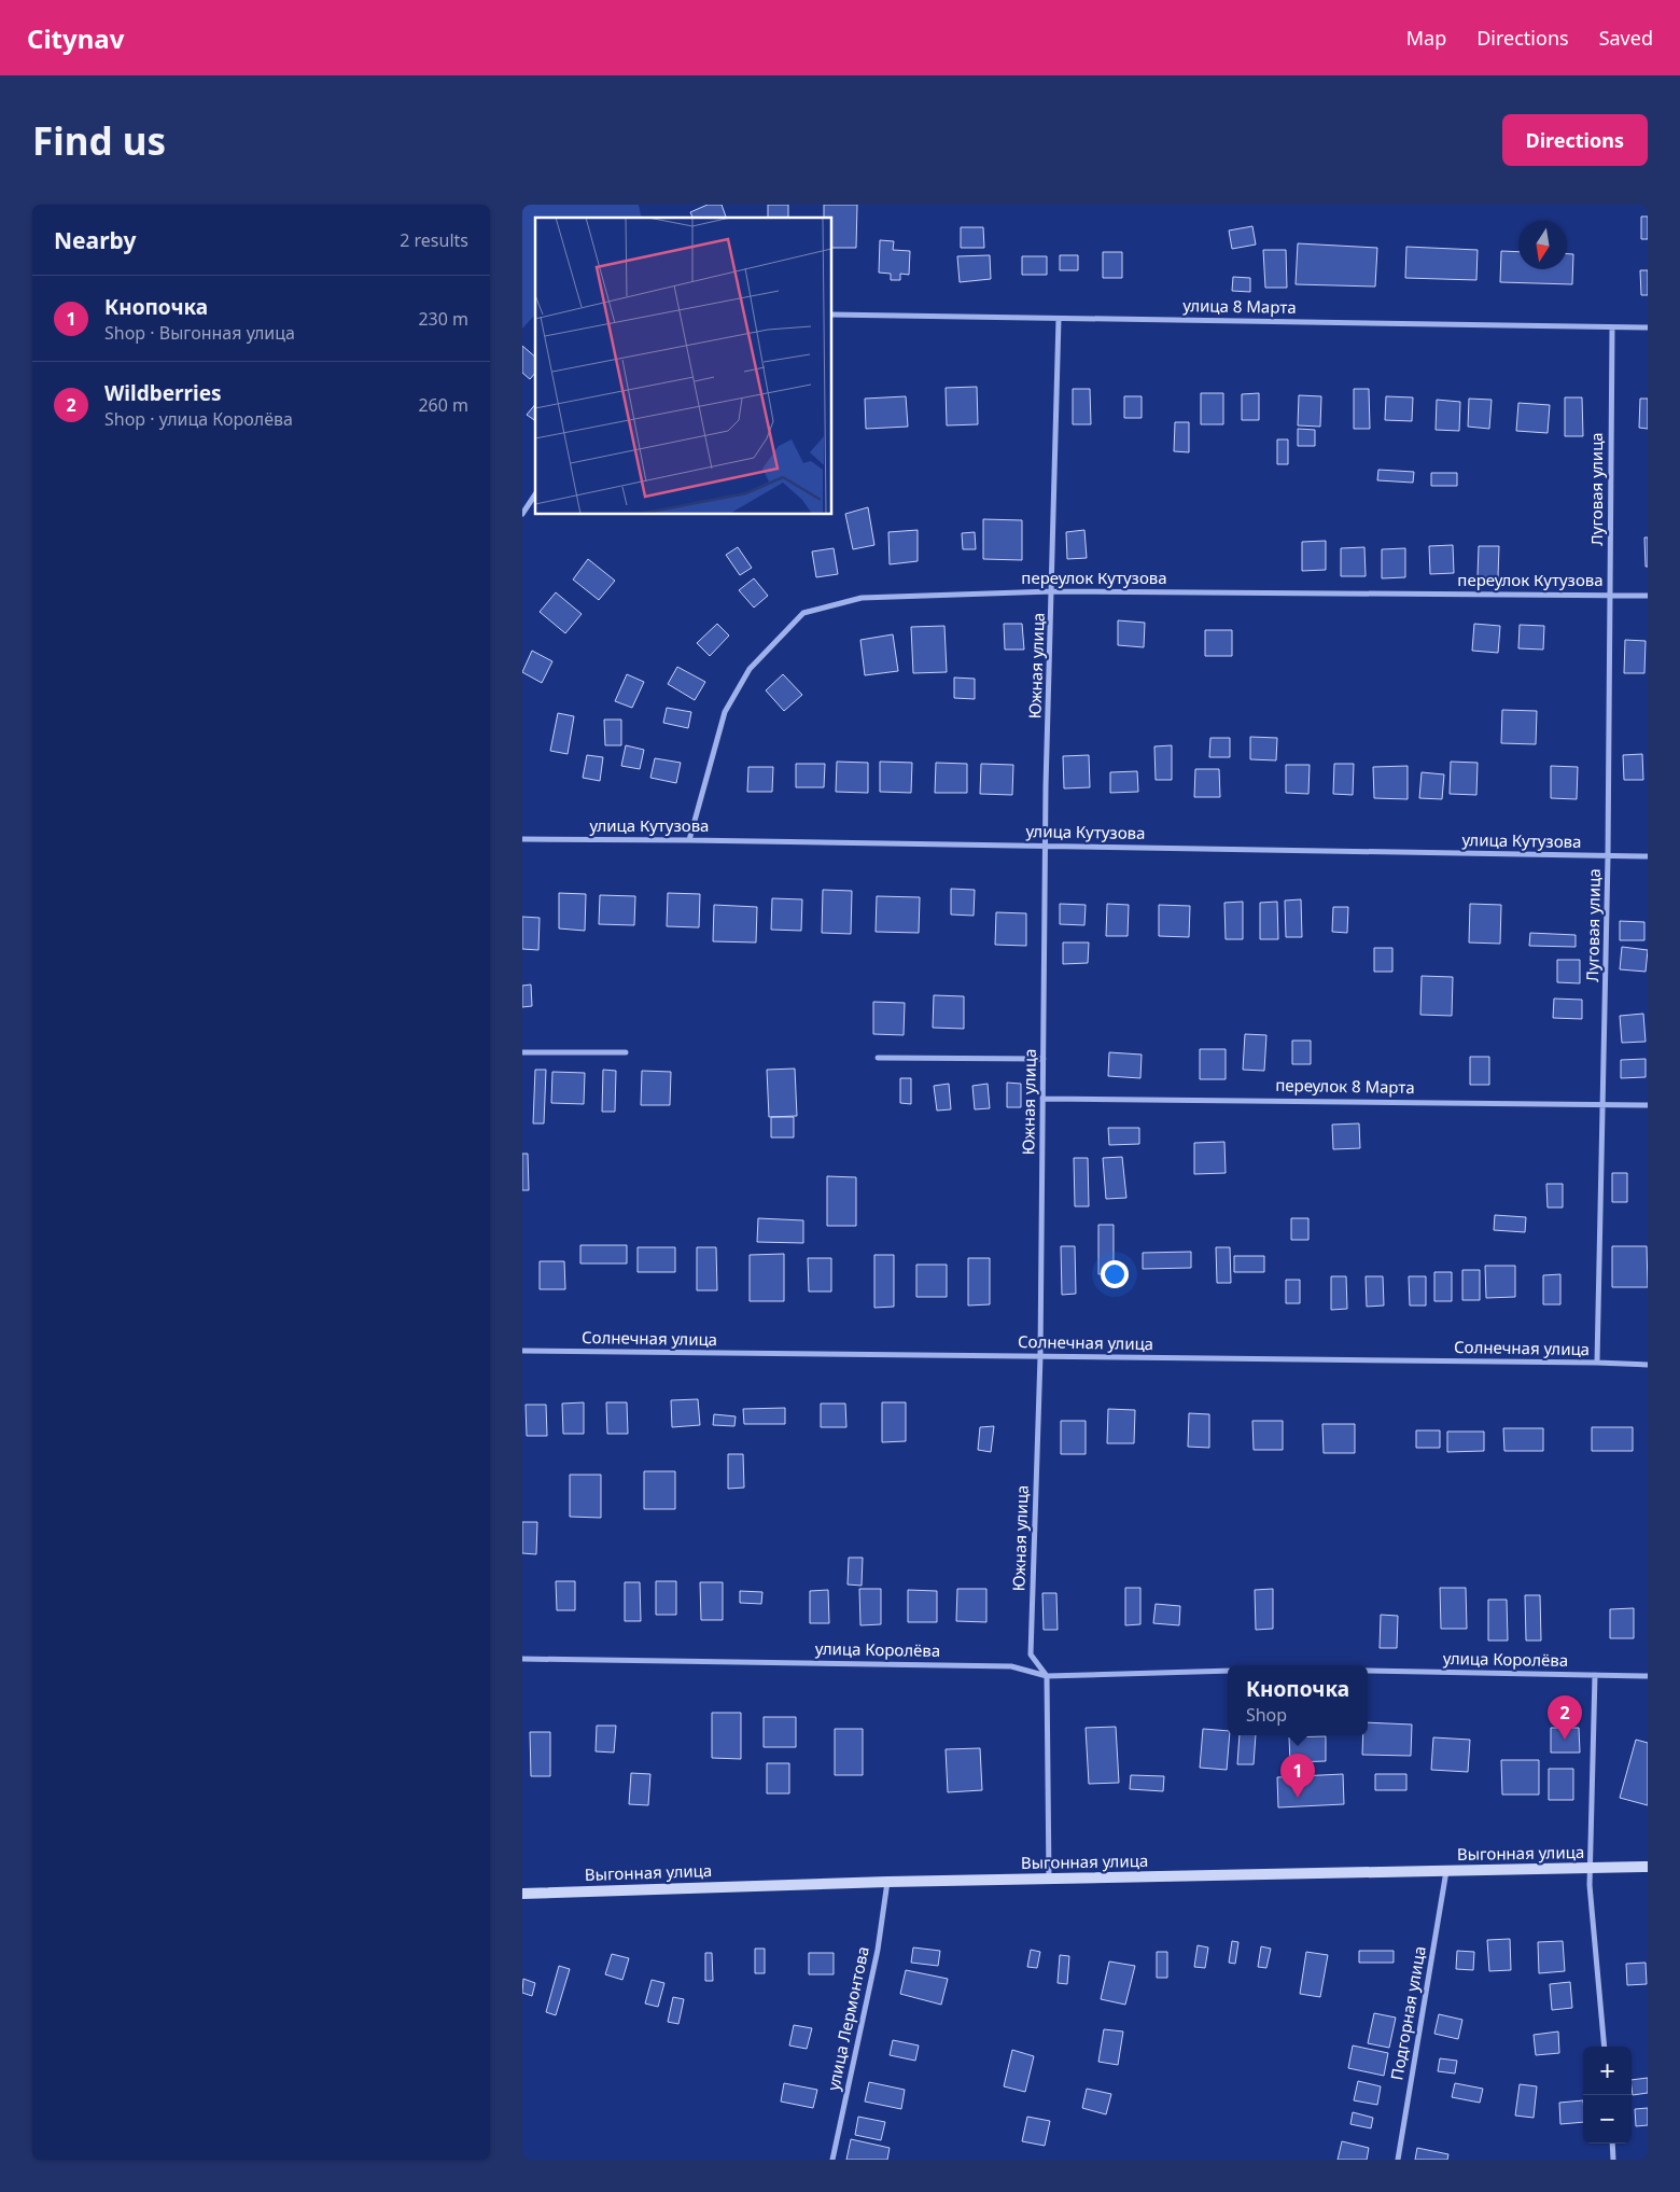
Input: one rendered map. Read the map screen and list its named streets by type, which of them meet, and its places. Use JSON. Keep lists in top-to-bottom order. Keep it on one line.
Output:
{"streets":{"street":["улица 8 Марта","Луговая улица","переулок Кутузова","Южная улица","улица Кутузова","переулок 8 Марта","Солнечная улица","улица Королёва","Выгонная улица","Подгорная улица","улица Лермонтова"]},"crossings":[["улица 8 Марта","Луговая улица"],["улица 8 Марта","Южная улица"],["Луговая улица","переулок Кутузова"],["Луговая улица","улица Кутузова"],["Луговая улица","переулок 8 Марта"],["Луговая улица","Солнечная улица"],["переулок Кутузова","Южная улица"],["переулок Кутузова","улица Кутузова"],["Южная улица","улица Кутузова"],["Южная улица","переулок 8 Марта"],["Южная улица","Солнечная улица"],["Южная улица","улица Королёва"],["Выгонная улица","Подгорная улица"],["Выгонная улица","улица Лермонтова"]],"north":"bottom","page":{"header":"Citynav","nav":["Map","Directions","Saved"],"buttons":"Directions","title":"Find us","heading":["Nearby","2 results"],"list":[{"mark":"1","name":"Кнопочка","note":"Shop · Выгонная улица","value":"230 m"},{"mark":"2","name":"Wildberries","note":"Shop · улица Королёва","value":"260 m"}],"popup":["Кнопочка","Shop"],"pins":["2","1"],"map_buttons":["+","−"]}}
